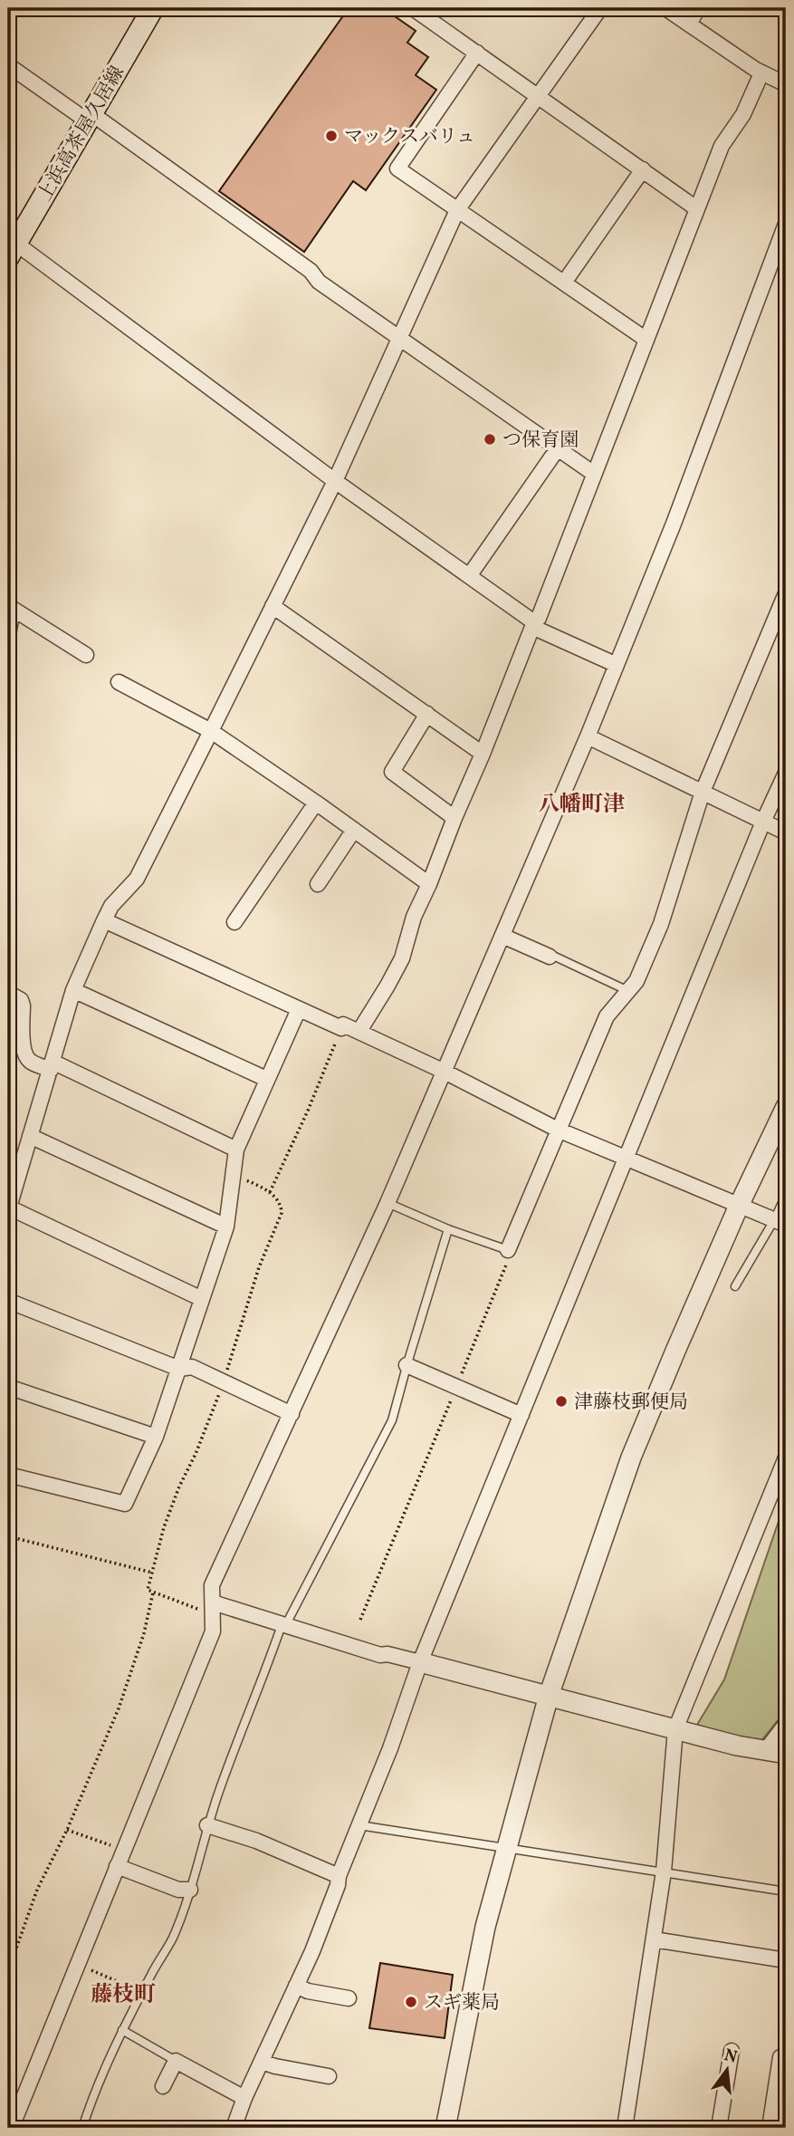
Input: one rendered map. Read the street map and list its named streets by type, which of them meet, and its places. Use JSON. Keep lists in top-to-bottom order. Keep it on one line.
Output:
{"streets":{"main road":["上浜高茶屋久居線"]},"districts":["八幡町津","藤枝町"],"places":["マックスバリュ","つ保育園","津藤枝郵便局","スギ薬局"],"north":"top"}
